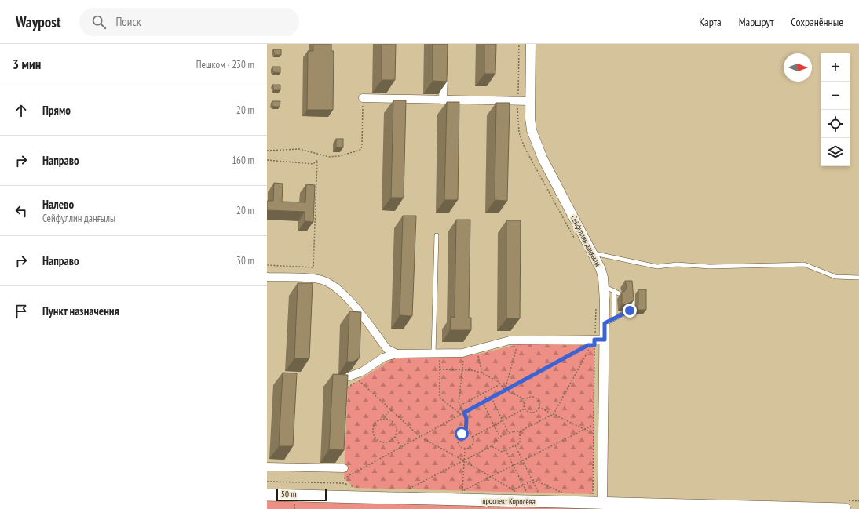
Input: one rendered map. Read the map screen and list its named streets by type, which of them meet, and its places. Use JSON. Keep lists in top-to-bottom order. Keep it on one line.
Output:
{"streets":{"main road":["проспект Королёва"],"street":["Сейфуллин даңғылы"]},"crossings":[["Сейфуллин даңғылы","проспект Королёва"]],"scale_bar":"50 m","north":"right","page":{"header":"Waypost","search":"Поиск","nav":["Карта","Маршрут","Сохранённые"],"heading":["3 мин","Пешком · 230 m"],"map_buttons":["+","−"],"list":[["Прямо","20 m"],["Направо","160 m"],["Налево","Сейфуллин даңғылы","20 m"],["Направо","30 m"],"Пункт назначения"],"scale":"50 m"}}
